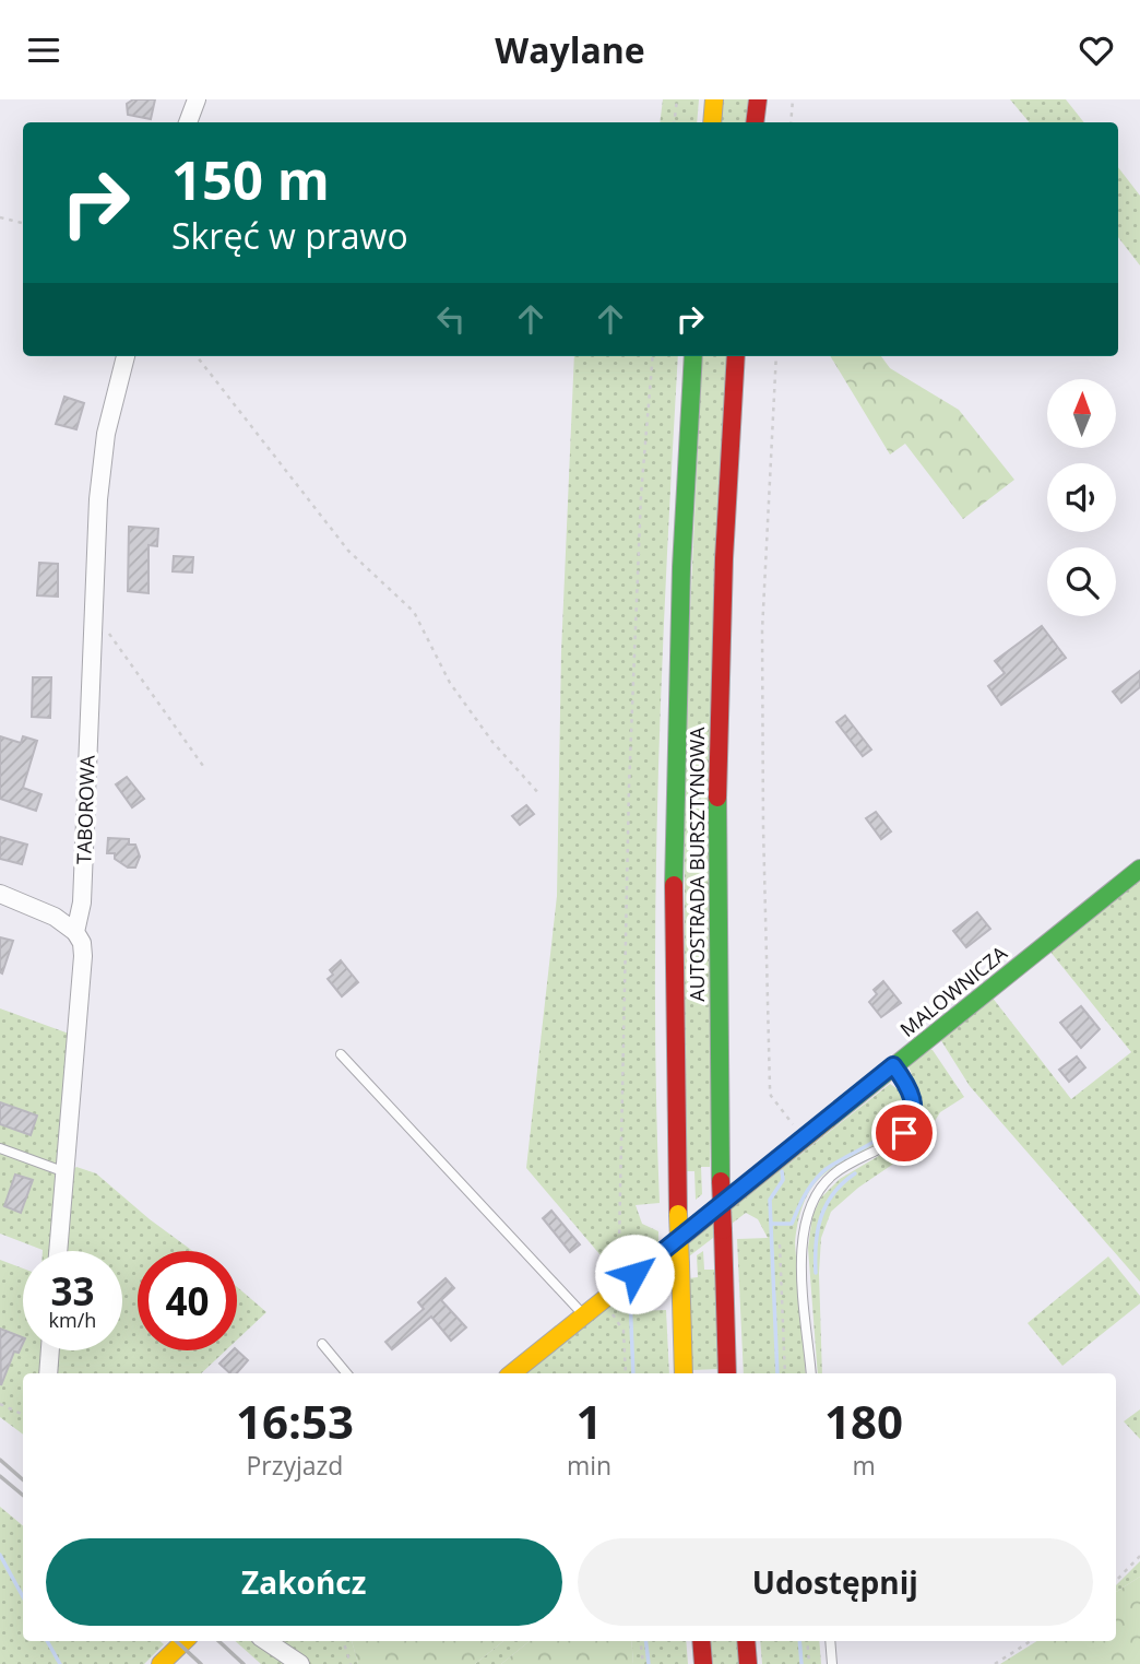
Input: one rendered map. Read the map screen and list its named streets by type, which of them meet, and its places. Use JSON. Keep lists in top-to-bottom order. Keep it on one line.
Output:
{"streets":{"main road":["AUTOSTRADA BURSZTYNOWA","MALOWNICZA"],"street":["TABOROWA"]},"north":"top","page":{"header":"Waylane","turn":["150 m","Skręć w prawo"],"speed":"33 km/h","limit":"40","eta":["16:53","Przyjazd","1","min","180","m"],"buttons":["Zakończ","Udostępnij"]}}
